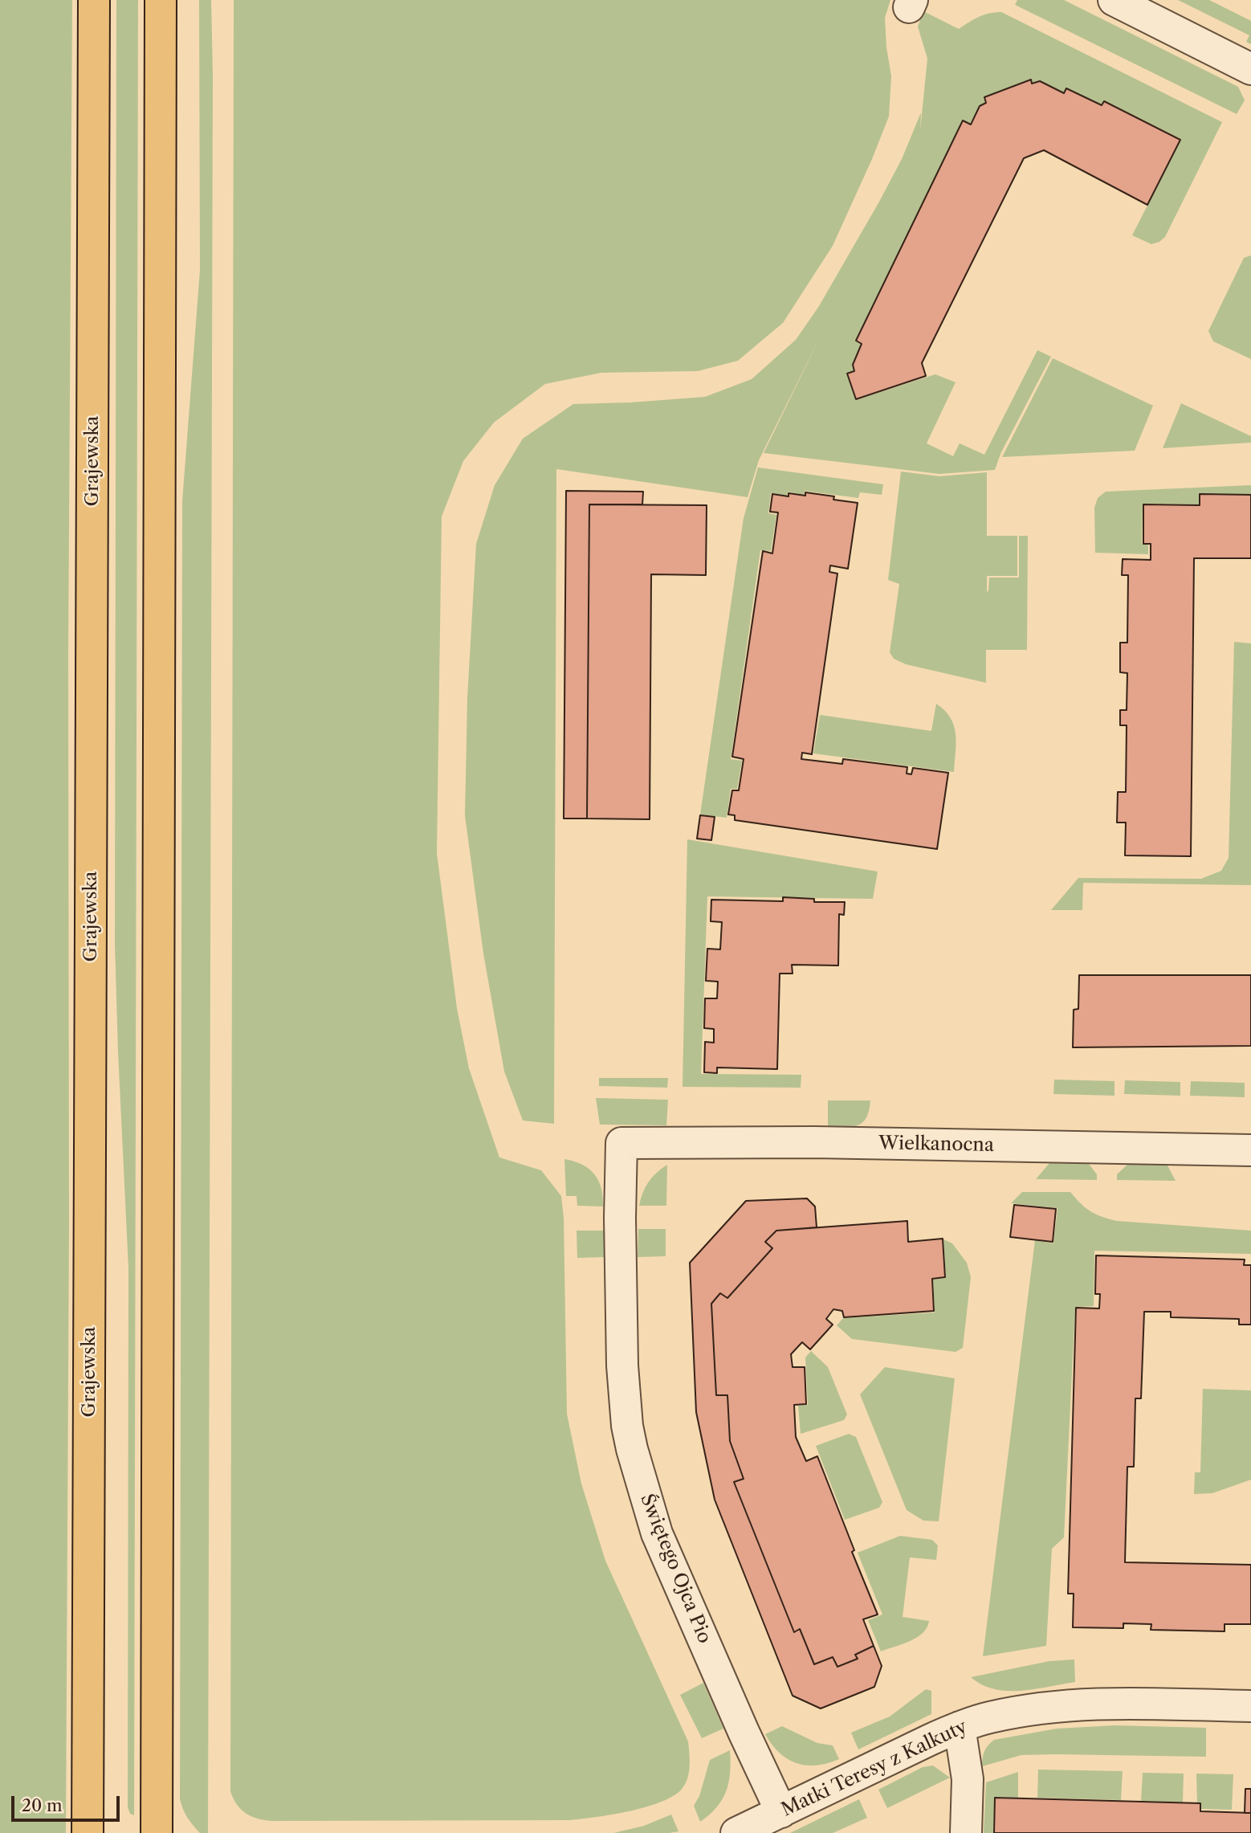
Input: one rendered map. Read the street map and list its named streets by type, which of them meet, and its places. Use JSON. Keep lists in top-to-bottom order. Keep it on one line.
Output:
{"streets":{"main road":["Grajewska"],"street":["Wielkanocna","Świętego Ojca Pio","Matki Teresy z Kalkuty"]},"crossings":[["Wielkanocna","Świętego Ojca Pio"],["Świętego Ojca Pio","Matki Teresy z Kalkuty"]],"scale_bar":"20 m"}
